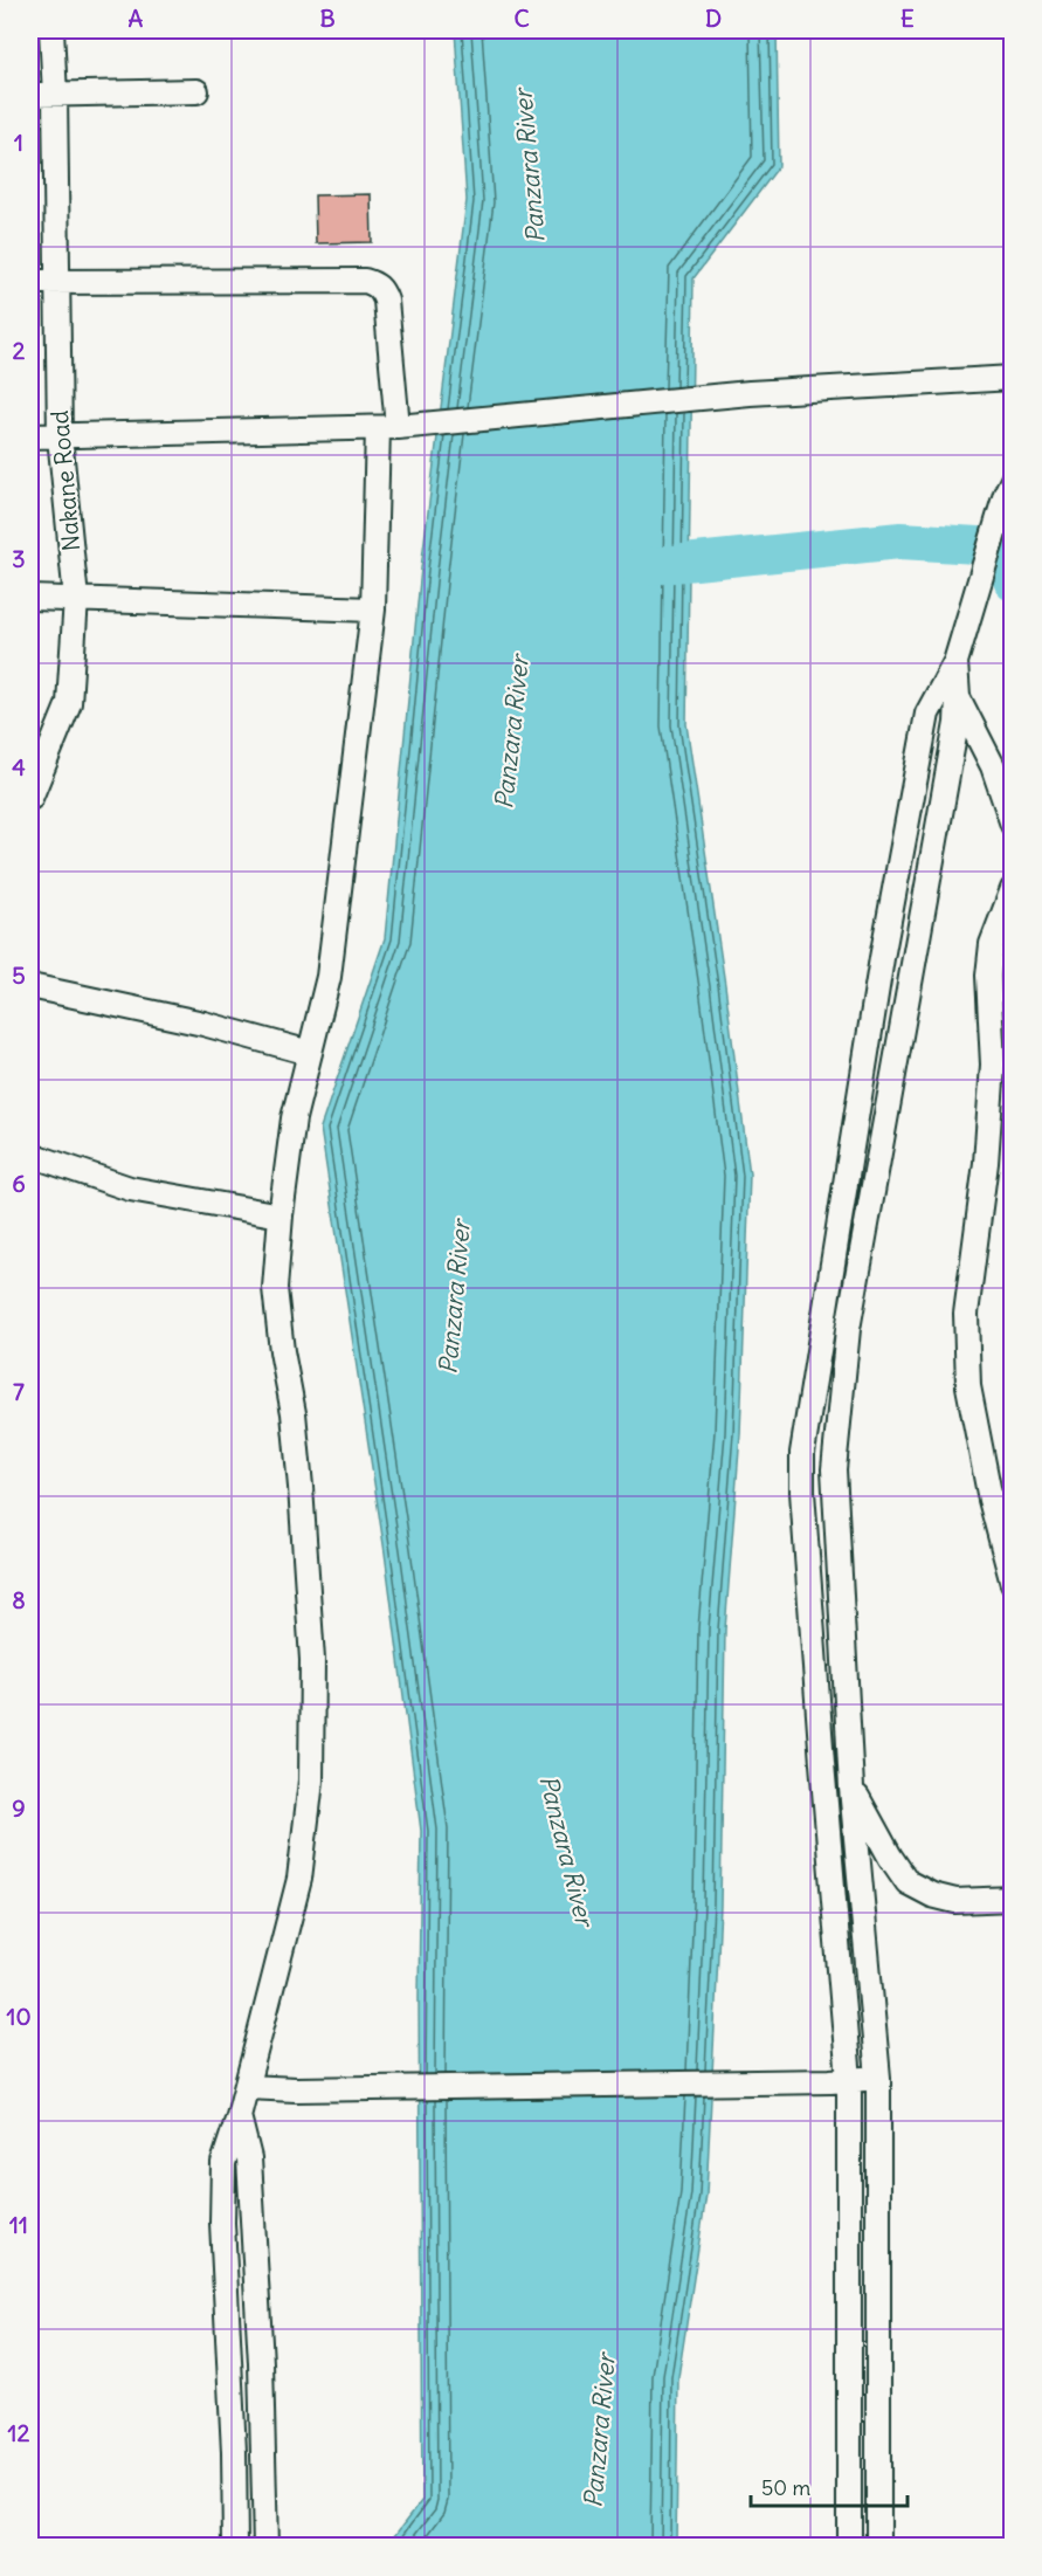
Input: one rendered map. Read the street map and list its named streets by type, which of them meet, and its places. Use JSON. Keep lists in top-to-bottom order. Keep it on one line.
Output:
{"streets":{"street":["Nakane Road"]},"water":["Panzara River"],"scale_bar":"50 m","grid":{"columns":["A","B","C","D","E"],"rows":["1","2","3","4","5","6","7","8","9","10","11","12"]}}
